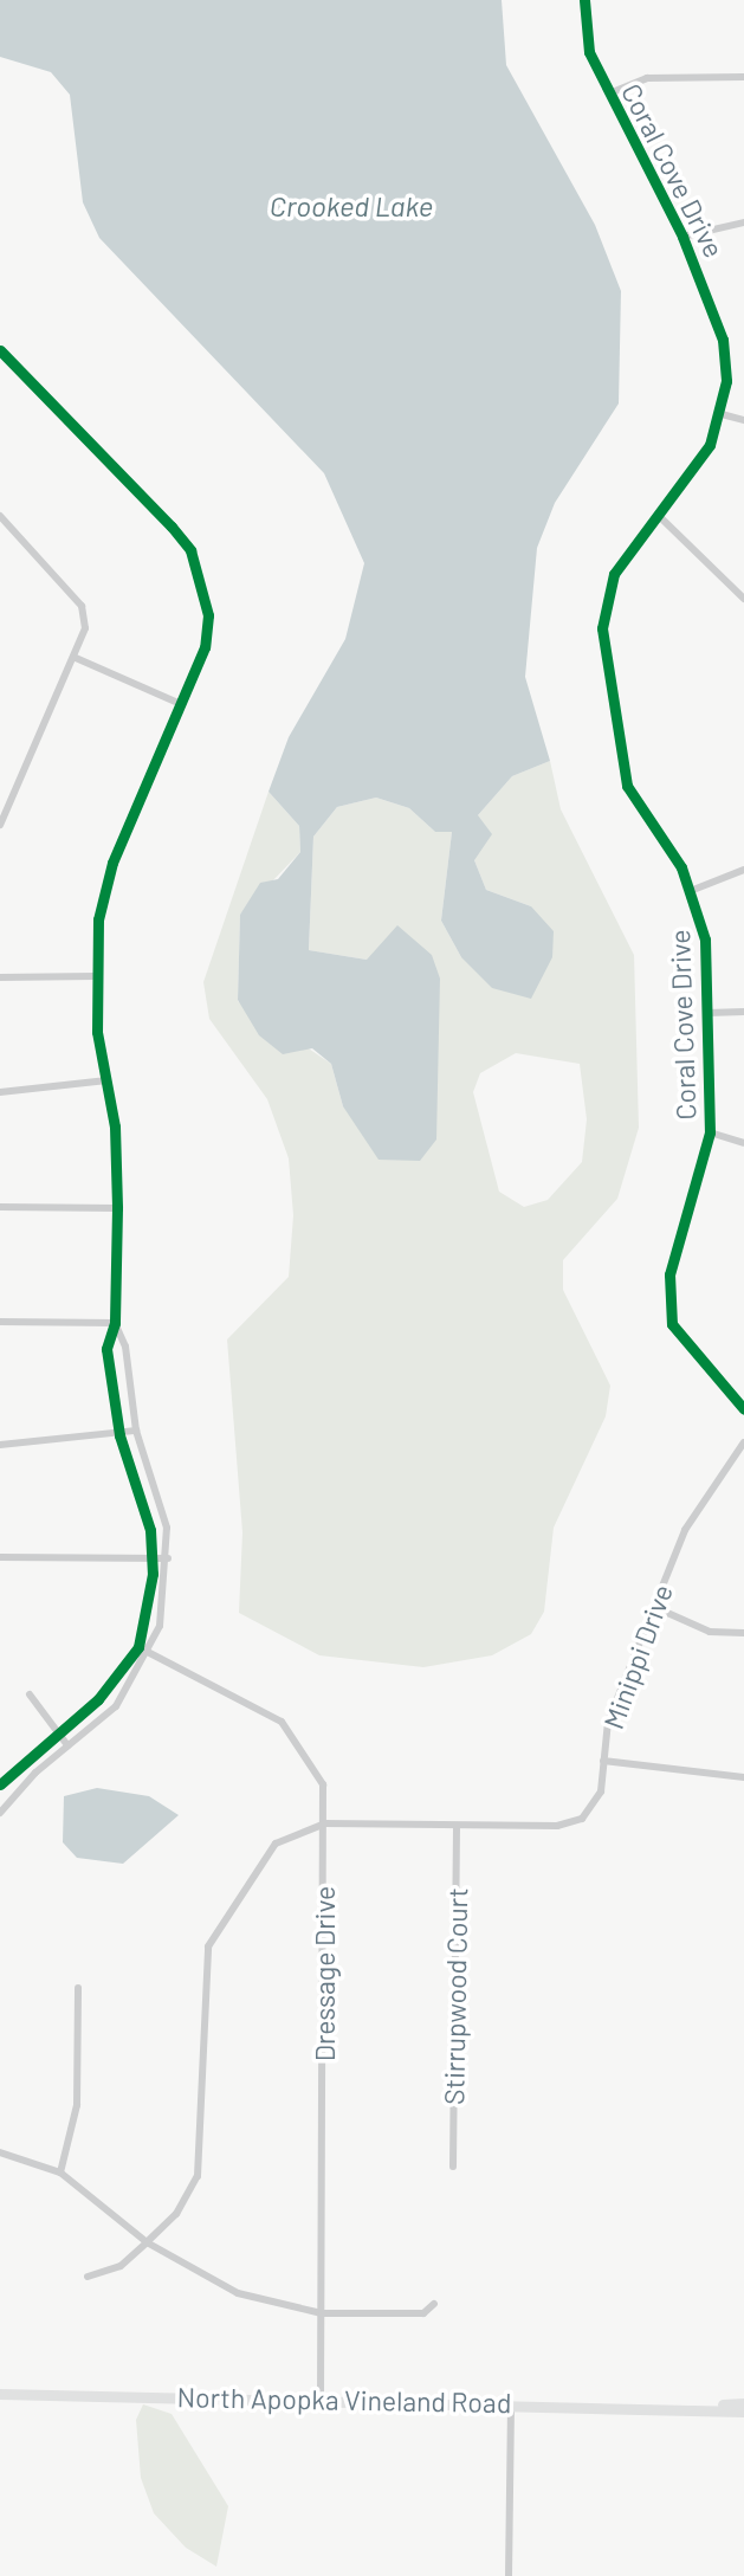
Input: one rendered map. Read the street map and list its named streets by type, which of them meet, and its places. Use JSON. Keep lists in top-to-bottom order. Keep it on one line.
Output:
{"streets":{"main road":["North Apopka Vineland Road"],"street":["Coral Cove Drive","Minippi Drive","Dressage Drive","Stirrupwood Court"]},"crossings":[["Minippi Drive","Dressage Drive"],["Minippi Drive","Stirrupwood Court"],["Dressage Drive","North Apopka Vineland Road"]],"water":["Crooked Lake"]}
